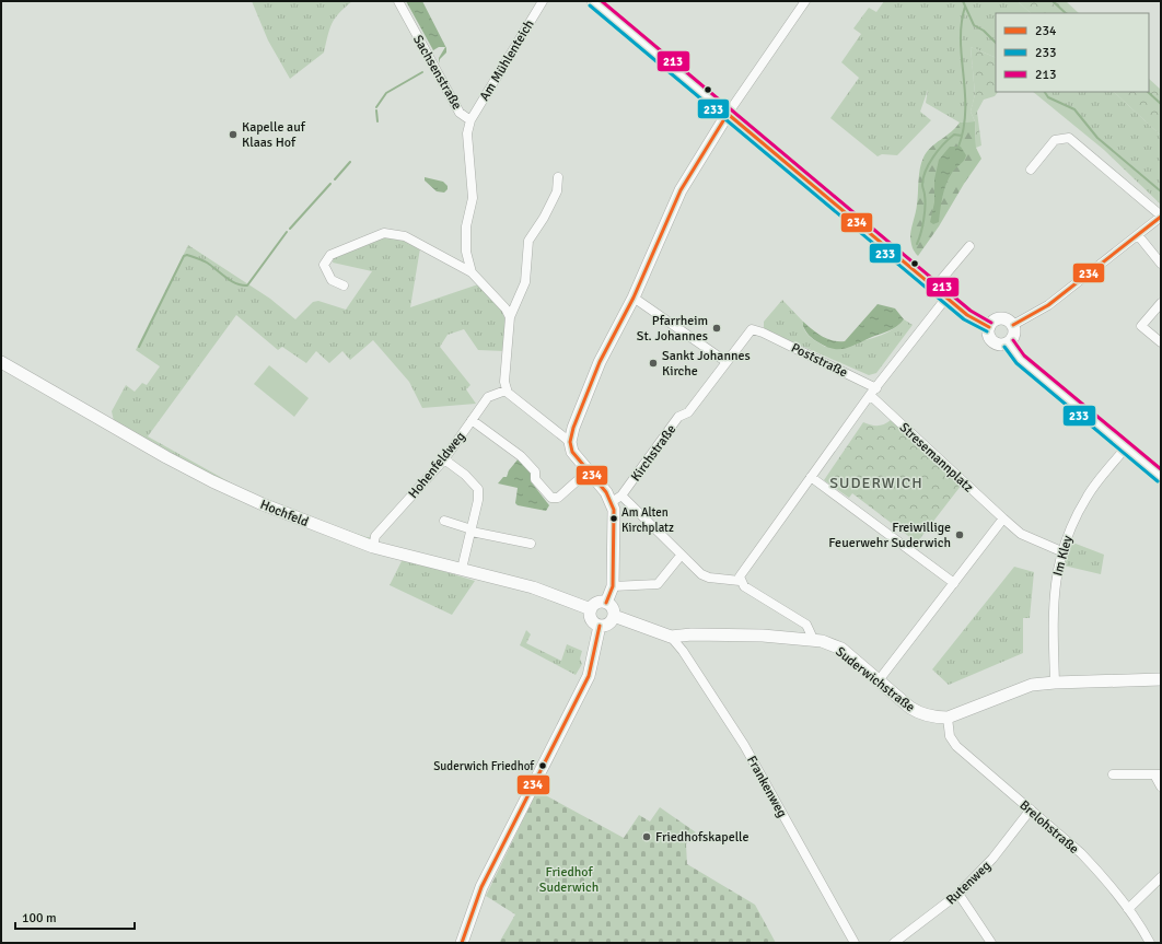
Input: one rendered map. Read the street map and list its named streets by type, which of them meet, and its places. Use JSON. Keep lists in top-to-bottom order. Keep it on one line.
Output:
{"streets":{"street":["Am Mühlenteich","Sachsenstraße","Poststraße","Kirchstraße","Stresemannplatz","Hohenfeldweg","Hochfeld","Im Kley","Suderwichstraße","Frankenweg","Brelohstraße","Rutenweg"]},"crossings":[["Am Mühlenteich","Sachsenstraße"],["Poststraße","Kirchstraße"],["Poststraße","Stresemannplatz"],["Stresemannplatz","Im Kley"],["Hohenfeldweg","Hochfeld"],["Hochfeld","Suderwichstraße"],["Suderwichstraße","Frankenweg"],["Suderwichstraße","Brelohstraße"],["Brelohstraße","Rutenweg"]],"districts":["SUDERWICH"],"parks":["Friedhof Suderwich"],"places":["Kapelle auf Klaas Hof","Pfarrheim St. Johannes","Sankt Johannes Kirche","Am Alten Kirchplatz","Freiwillige Feuerwehr Suderwich","Suderwich Friedhof","Friedhofskapelle"],"lines":["transit line 213","transit line 233","transit line 234"],"legend":["234","233","213"],"scale_bar":"100 m"}
